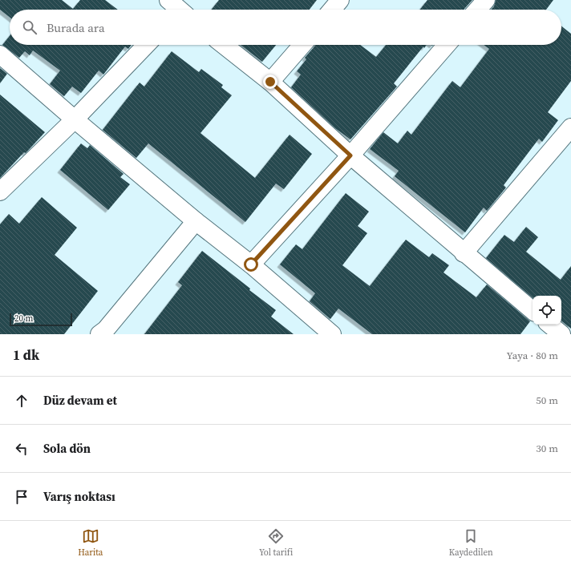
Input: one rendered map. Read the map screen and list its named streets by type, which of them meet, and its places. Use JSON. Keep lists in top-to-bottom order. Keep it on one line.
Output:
{"scale_bar":"20 m","page":{"search":"Burada ara","scale":"20 m","heading":["1 dk","Yaya · 80 m"],"list":[["Düz devam et","50 m"],["Sola dön","30 m"],"Varış noktası"],"nav":["Harita","Yol tarifi","Kaydedilen"]}}
